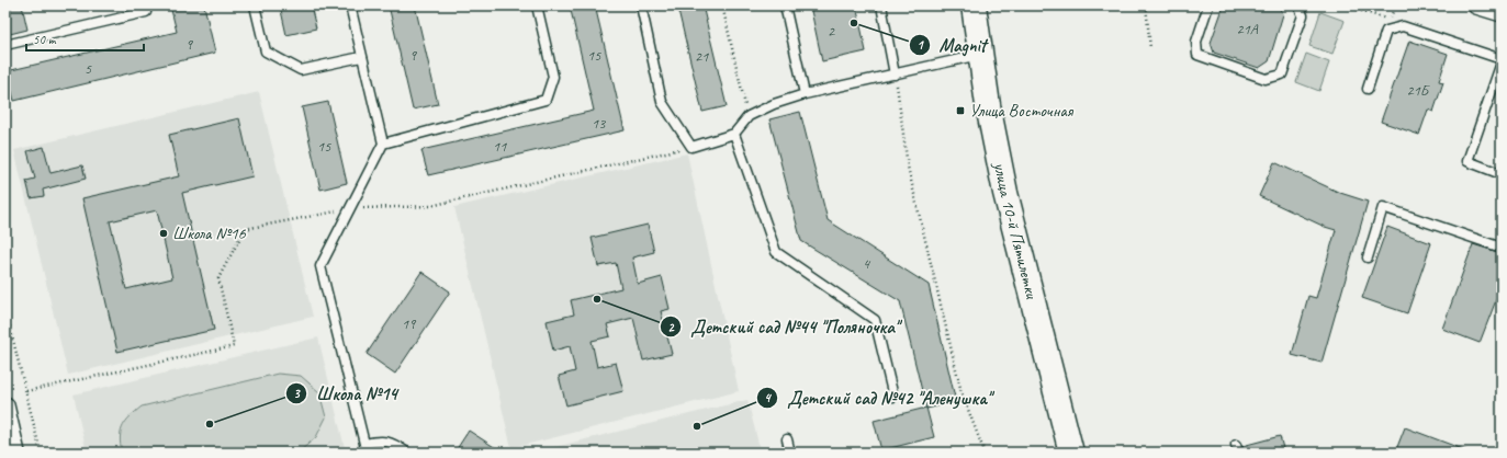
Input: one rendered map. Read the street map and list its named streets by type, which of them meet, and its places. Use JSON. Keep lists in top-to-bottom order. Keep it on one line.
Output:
{"streets":{"main road":["улица 10-й Пятилетки"]},"places":{"other":["Magnit","Школа №16","Детский сад №44 \"Поляночка\"","Школа №14","Детский сад №42 \"Аленушка\""],"transit":["Улица Восточная"]},"house_numbers":["21А","2","9","9","15","21","5","21Б","13","15","11","4","19"],"scale_bar":"50 m"}
